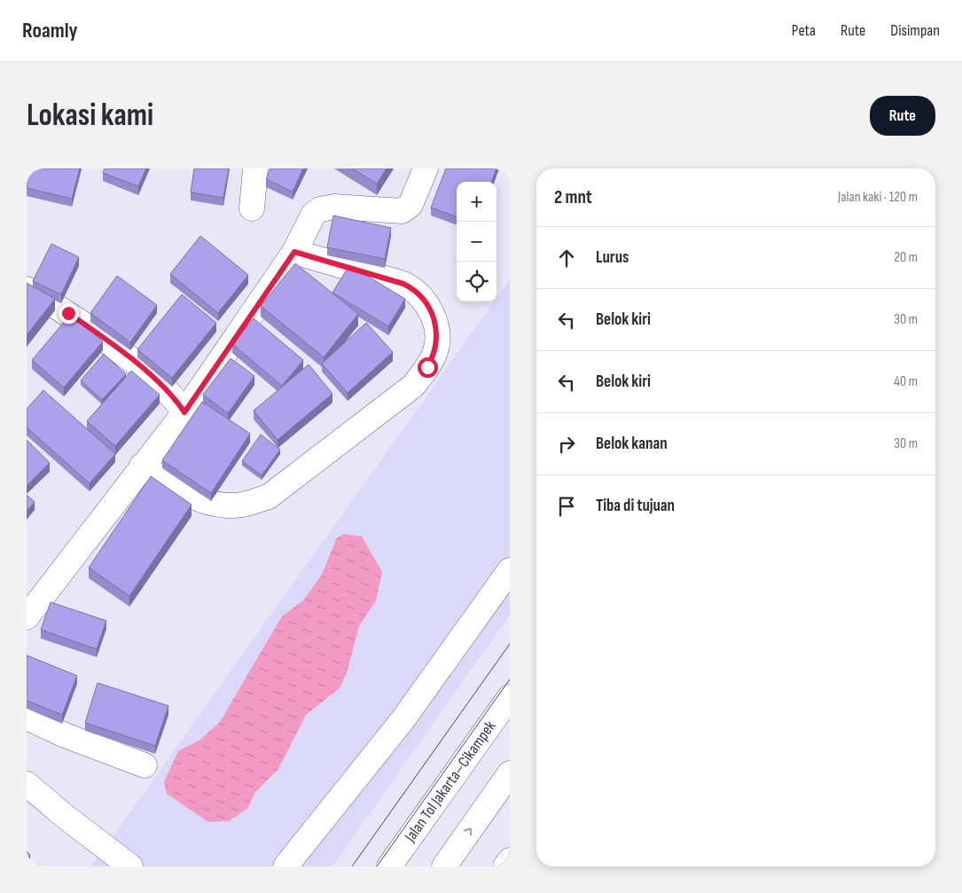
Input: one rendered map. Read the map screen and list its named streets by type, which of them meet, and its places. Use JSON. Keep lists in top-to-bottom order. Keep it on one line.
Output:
{"streets":{"main road":["Jalan Tol Jakarta–Cikampek"]},"page":{"header":"Roamly","nav":["Peta","Rute","Disimpan"],"buttons":"Rute","title":"Lokasi kami","heading":["2 mnt","Jalan kaki · 120 m"],"map_buttons":["+","−"],"list":[["Lurus","20 m"],["Belok kiri","30 m"],["Belok kiri","40 m"],["Belok kanan","30 m"],"Tiba di tujuan"]}}
